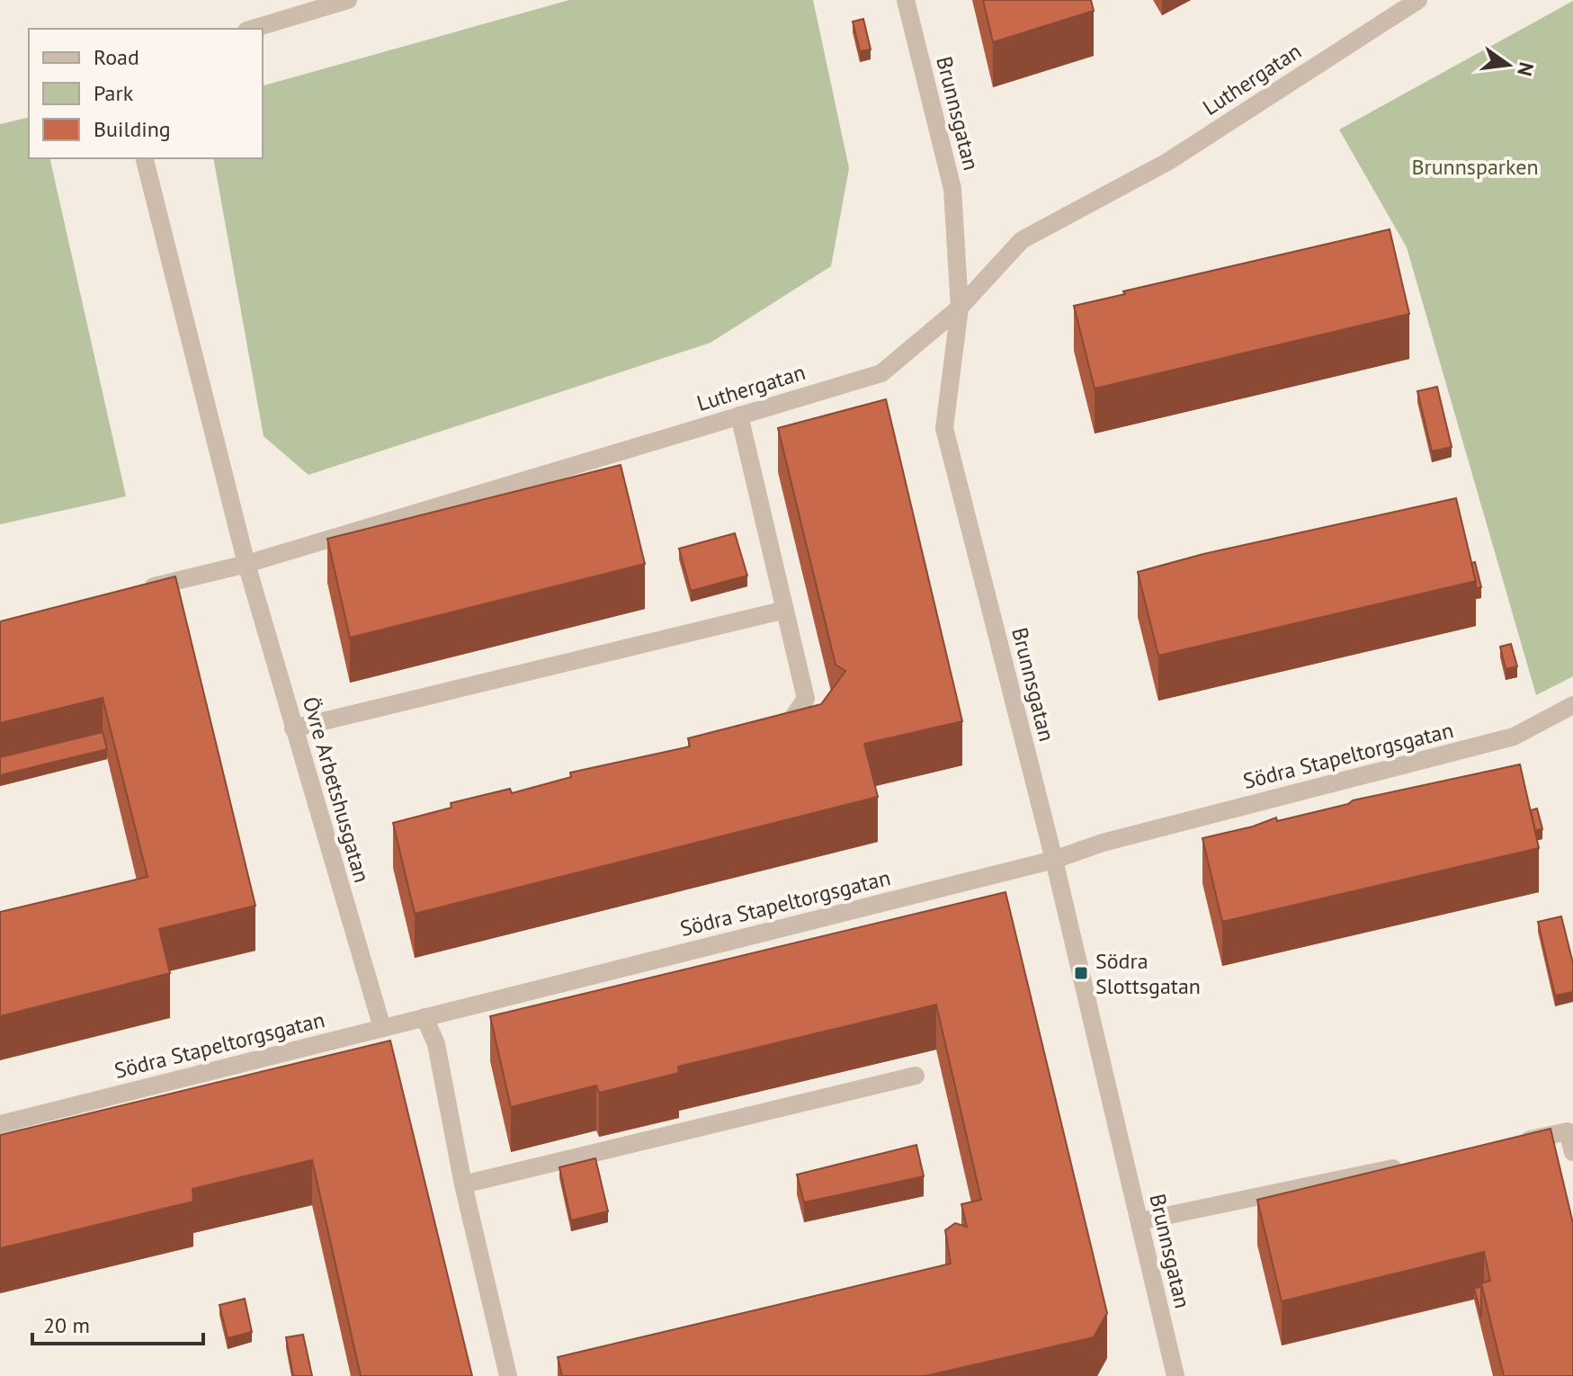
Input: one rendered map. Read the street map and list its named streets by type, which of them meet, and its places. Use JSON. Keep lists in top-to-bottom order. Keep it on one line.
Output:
{"streets":{"street":["Luthergatan","Brunnsgatan","Södra Stapeltorgsgatan","Övre Arbetshusgatan"]},"crossings":[["Luthergatan","Brunnsgatan"],["Luthergatan","Övre Arbetshusgatan"],["Brunnsgatan","Södra Stapeltorgsgatan"],["Södra Stapeltorgsgatan","Övre Arbetshusgatan"]],"parks":["Brunnsparken"],"places":{"transit":["Södra Slottsgatan"]},"legend":["Road","Park","Building"],"scale_bar":"20 m","north":"right"}
